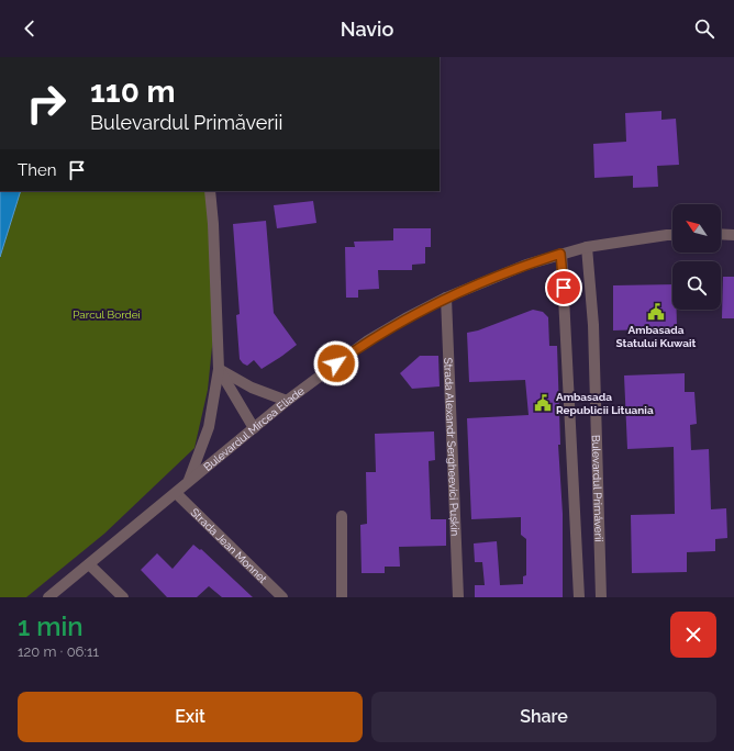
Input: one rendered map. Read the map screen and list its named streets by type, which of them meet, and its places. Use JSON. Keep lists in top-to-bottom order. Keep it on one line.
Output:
{"streets":{"street":["Bulevardul Mircea Eliade","Strada Alexandr Sergheevici Pușkin","Bulevardul Primăverii","Strada Jean Monnet"]},"crossings":[["Bulevardul Mircea Eliade","Strada Alexandr Sergheevici Pușkin"],["Bulevardul Mircea Eliade","Bulevardul Primăverii"],["Bulevardul Mircea Eliade","Strada Jean Monnet"]],"parks":["Parcul Bordei"],"places":{"public building":["Ambasada Statului Kuwait","Ambasada Republicii Lituania"]},"north":"top left","page":{"header":"Navio","turn":["110 m","Bulevardul Primăverii"],"then":"Then","heading":["1 min","120 m · 06:11"],"buttons":["Exit","Share"]}}
